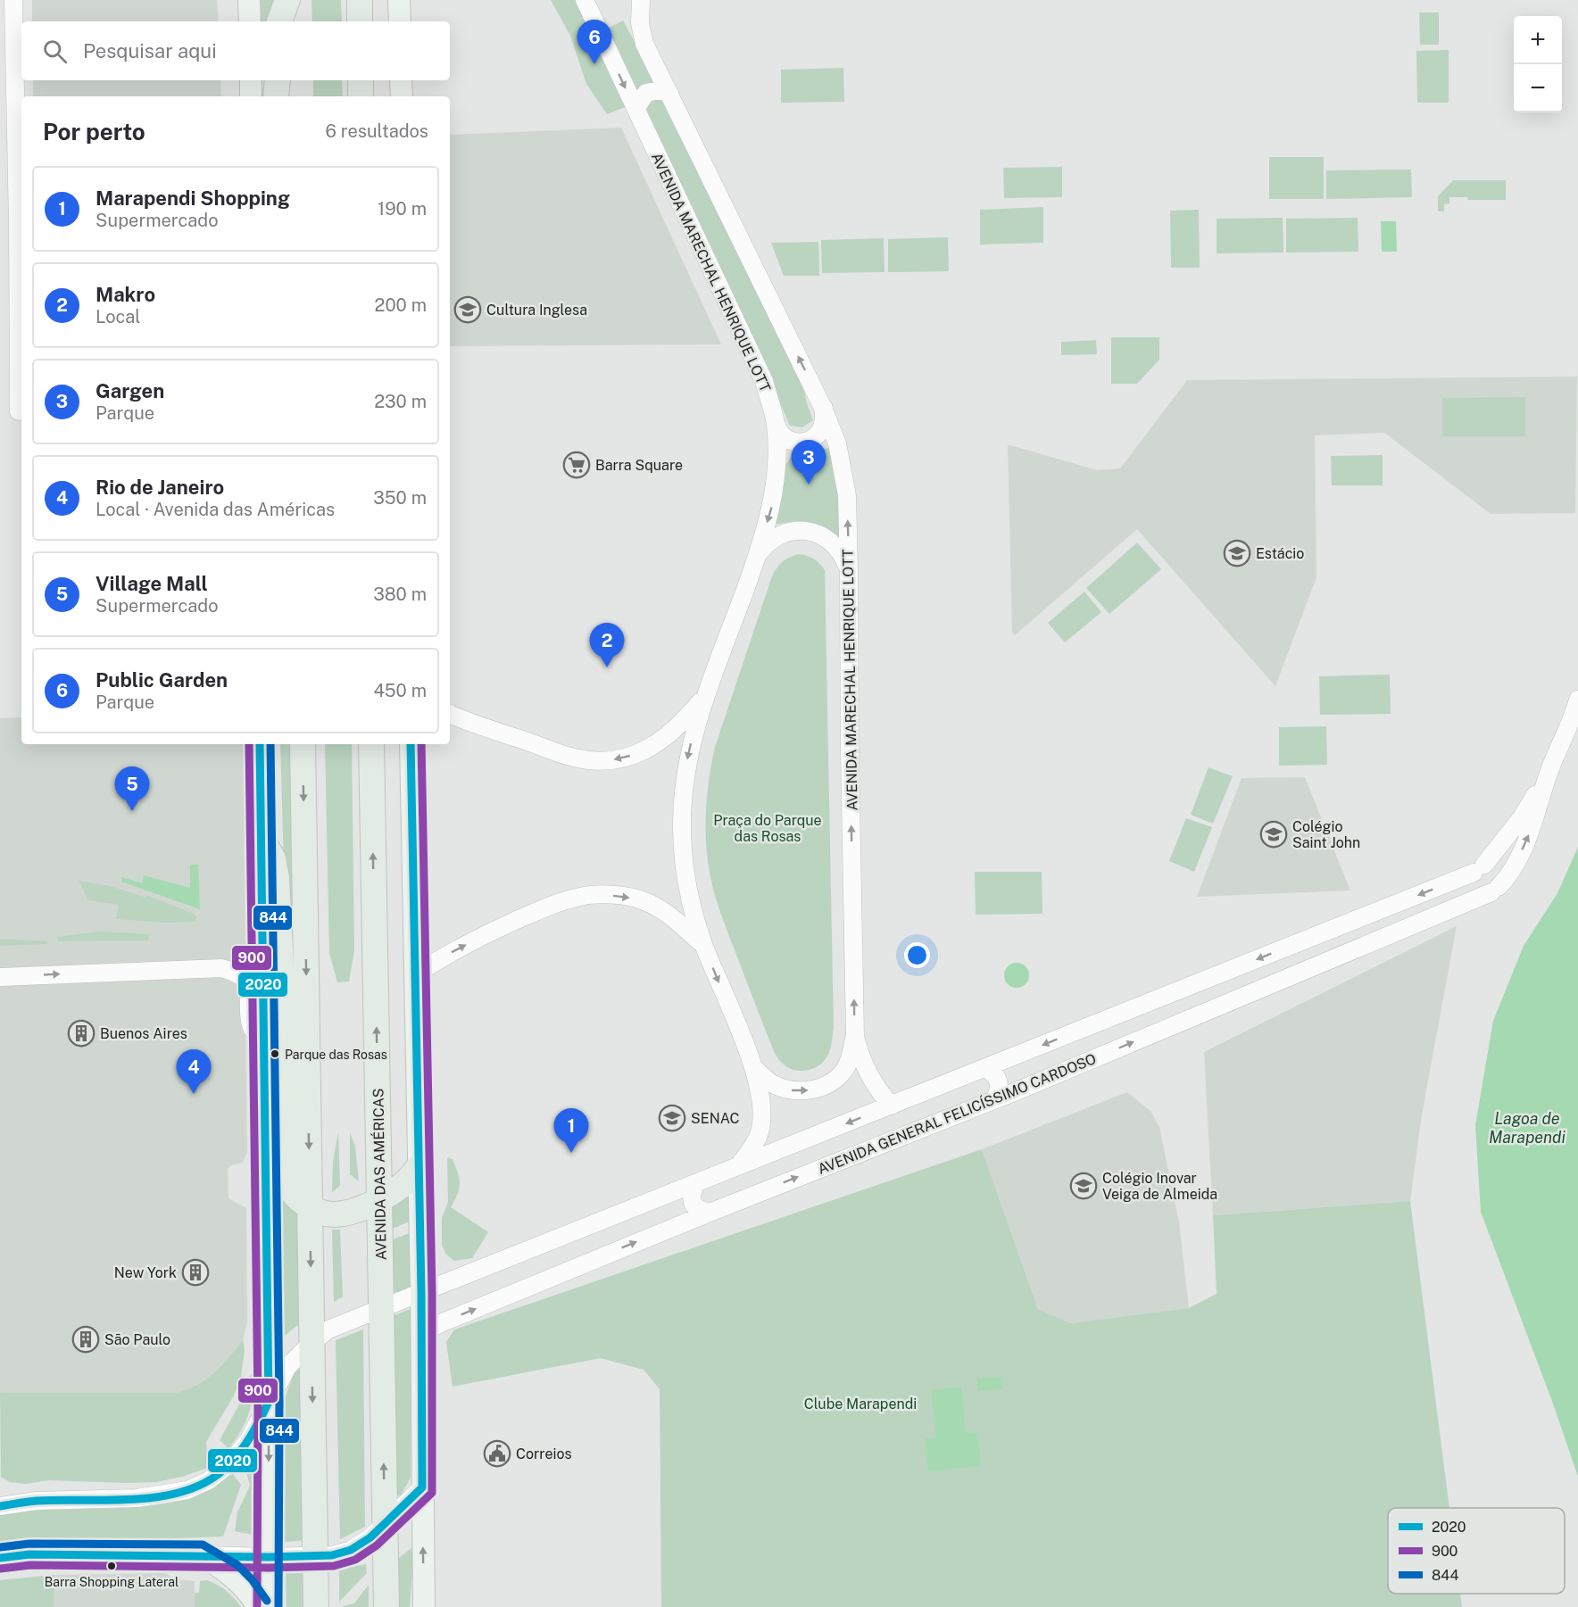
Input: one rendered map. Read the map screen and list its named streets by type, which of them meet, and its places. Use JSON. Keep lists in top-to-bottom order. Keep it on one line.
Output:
{"streets":{"highway":["AVENIDA DAS AMÉRICAS"],"street":["AVENIDA MARECHAL HENRIQUE LOTT","AVENIDA GENERAL FELICÍSSIMO CARDOSO"]},"water":["Lagoa de Marapendi"],"parks":["Praça do Parque das Rosas","Clube Marapendi"],"places":{"school or university":["Cultura Inglesa","Estácio","Colégio Saint John","SENAC","Colégio Inovar Veiga de Almeida"],"supermarket":["Barra Square"],"building":["Buenos Aires","New York","São Paulo"],"other":["Parque das Rosas","Barra Shopping Lateral"],"public building":["Correios"]},"lines":["transit line 2020","transit line 900","transit line 844"],"legend":["2020","900","844"],"page":{"map_buttons":["+","−"],"pins":["6","3","2","5","4","1"],"search":"Pesquisar aqui","heading":["Por perto","6 resultados"],"list":[{"mark":"1","name":"Marapendi Shopping","note":"Supermercado","value":"190 m"},{"mark":"2","name":"Makro","note":"Local","value":"200 m"},{"mark":"3","name":"Gargen","note":"Parque","value":"230 m"},{"mark":"4","name":"Rio de Janeiro","note":"Local · Avenida das Américas","value":"350 m"},{"mark":"5","name":"Village Mall","note":"Supermercado","value":"380 m"},{"mark":"6","name":"Public Garden","note":"Parque","value":"450 m"}]}}
